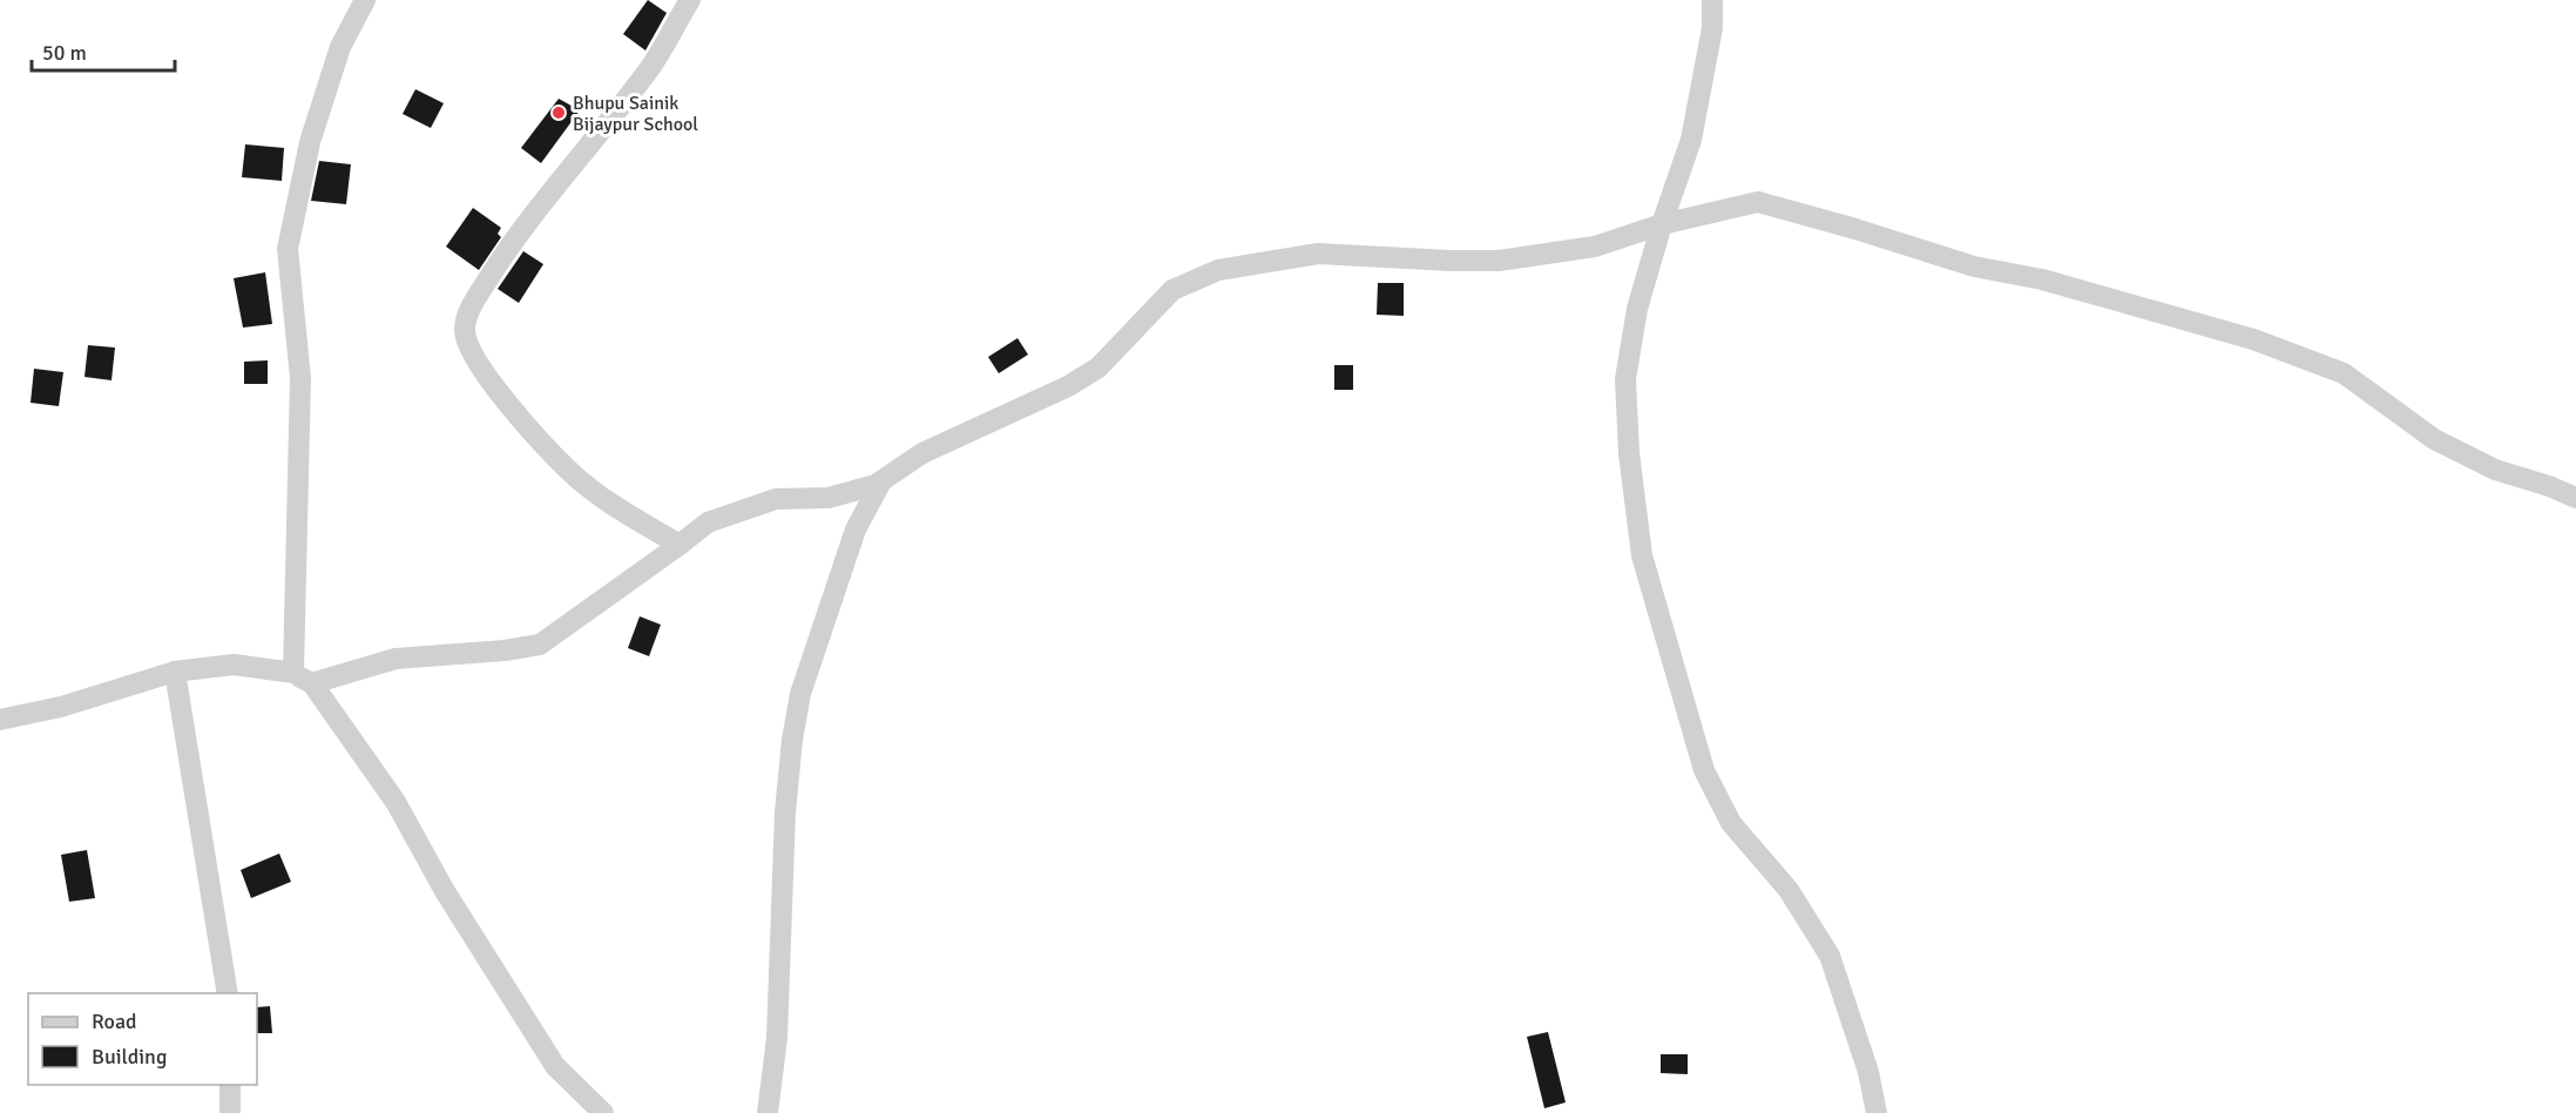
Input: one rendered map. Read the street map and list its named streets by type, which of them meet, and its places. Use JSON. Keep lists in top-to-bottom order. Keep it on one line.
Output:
{"places":["Bhupu Sainik Bijaypur School"],"legend":["Road","Building"],"scale_bar":"50 m"}
